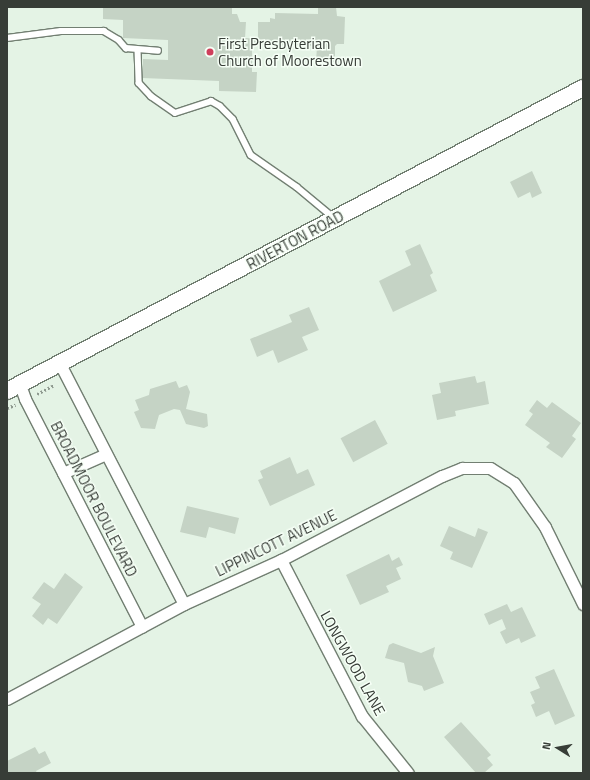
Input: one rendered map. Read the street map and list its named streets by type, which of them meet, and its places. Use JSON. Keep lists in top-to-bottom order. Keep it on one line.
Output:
{"streets":{"main road":["RIVERTON ROAD"],"street":["BROADMOOR BOULEVARD","LIPPINCOTT AVENUE","LONGWOOD LANE"]},"crossings":[["RIVERTON ROAD","BROADMOOR BOULEVARD"],["BROADMOOR BOULEVARD","LIPPINCOTT AVENUE"],["LIPPINCOTT AVENUE","LONGWOOD LANE"]],"places":["First Presbyterian Church of Moorestown"],"north":"left"}
